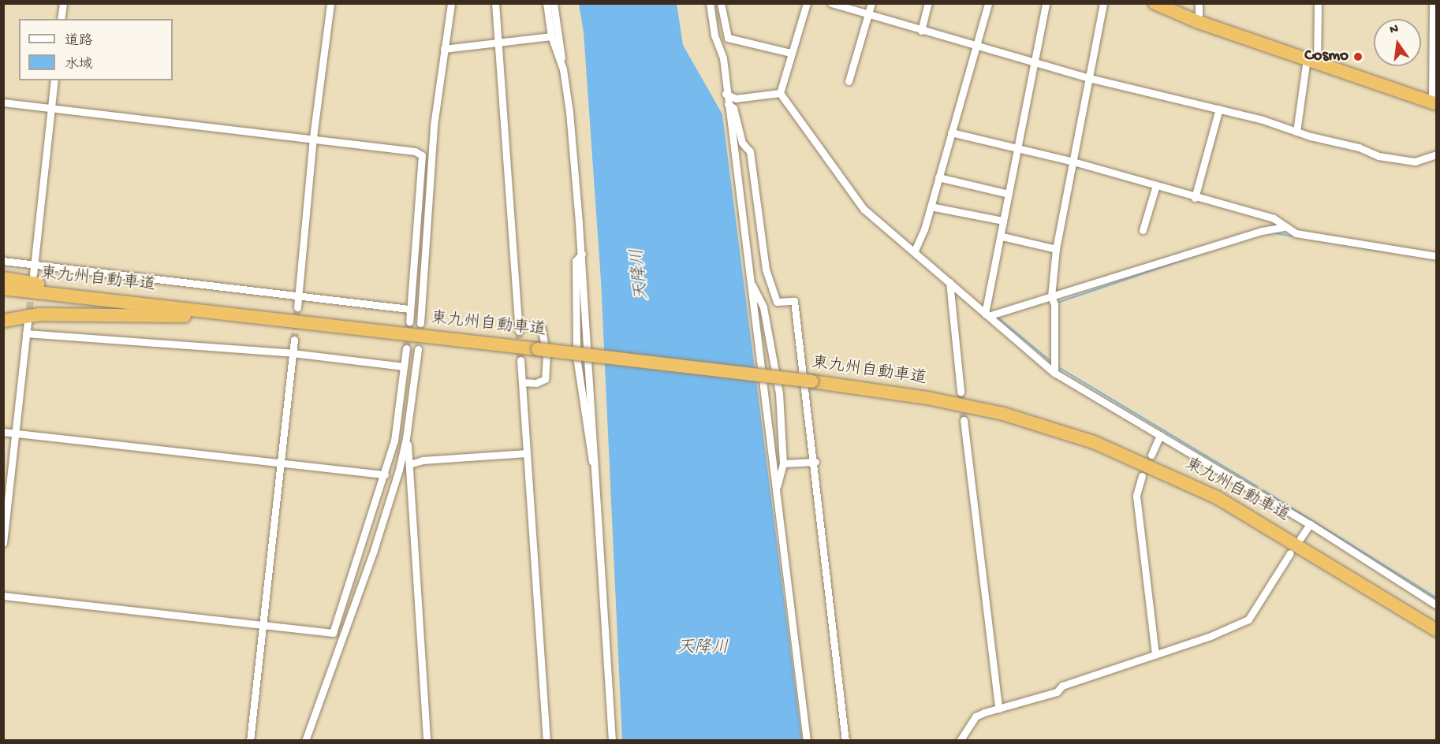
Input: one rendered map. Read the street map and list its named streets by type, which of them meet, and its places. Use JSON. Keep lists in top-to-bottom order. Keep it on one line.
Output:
{"streets":{"highway":["東九州自動車道"]},"water":["天降川"],"places":["Cosmo"],"legend":["道路","水域"],"north":"top"}
